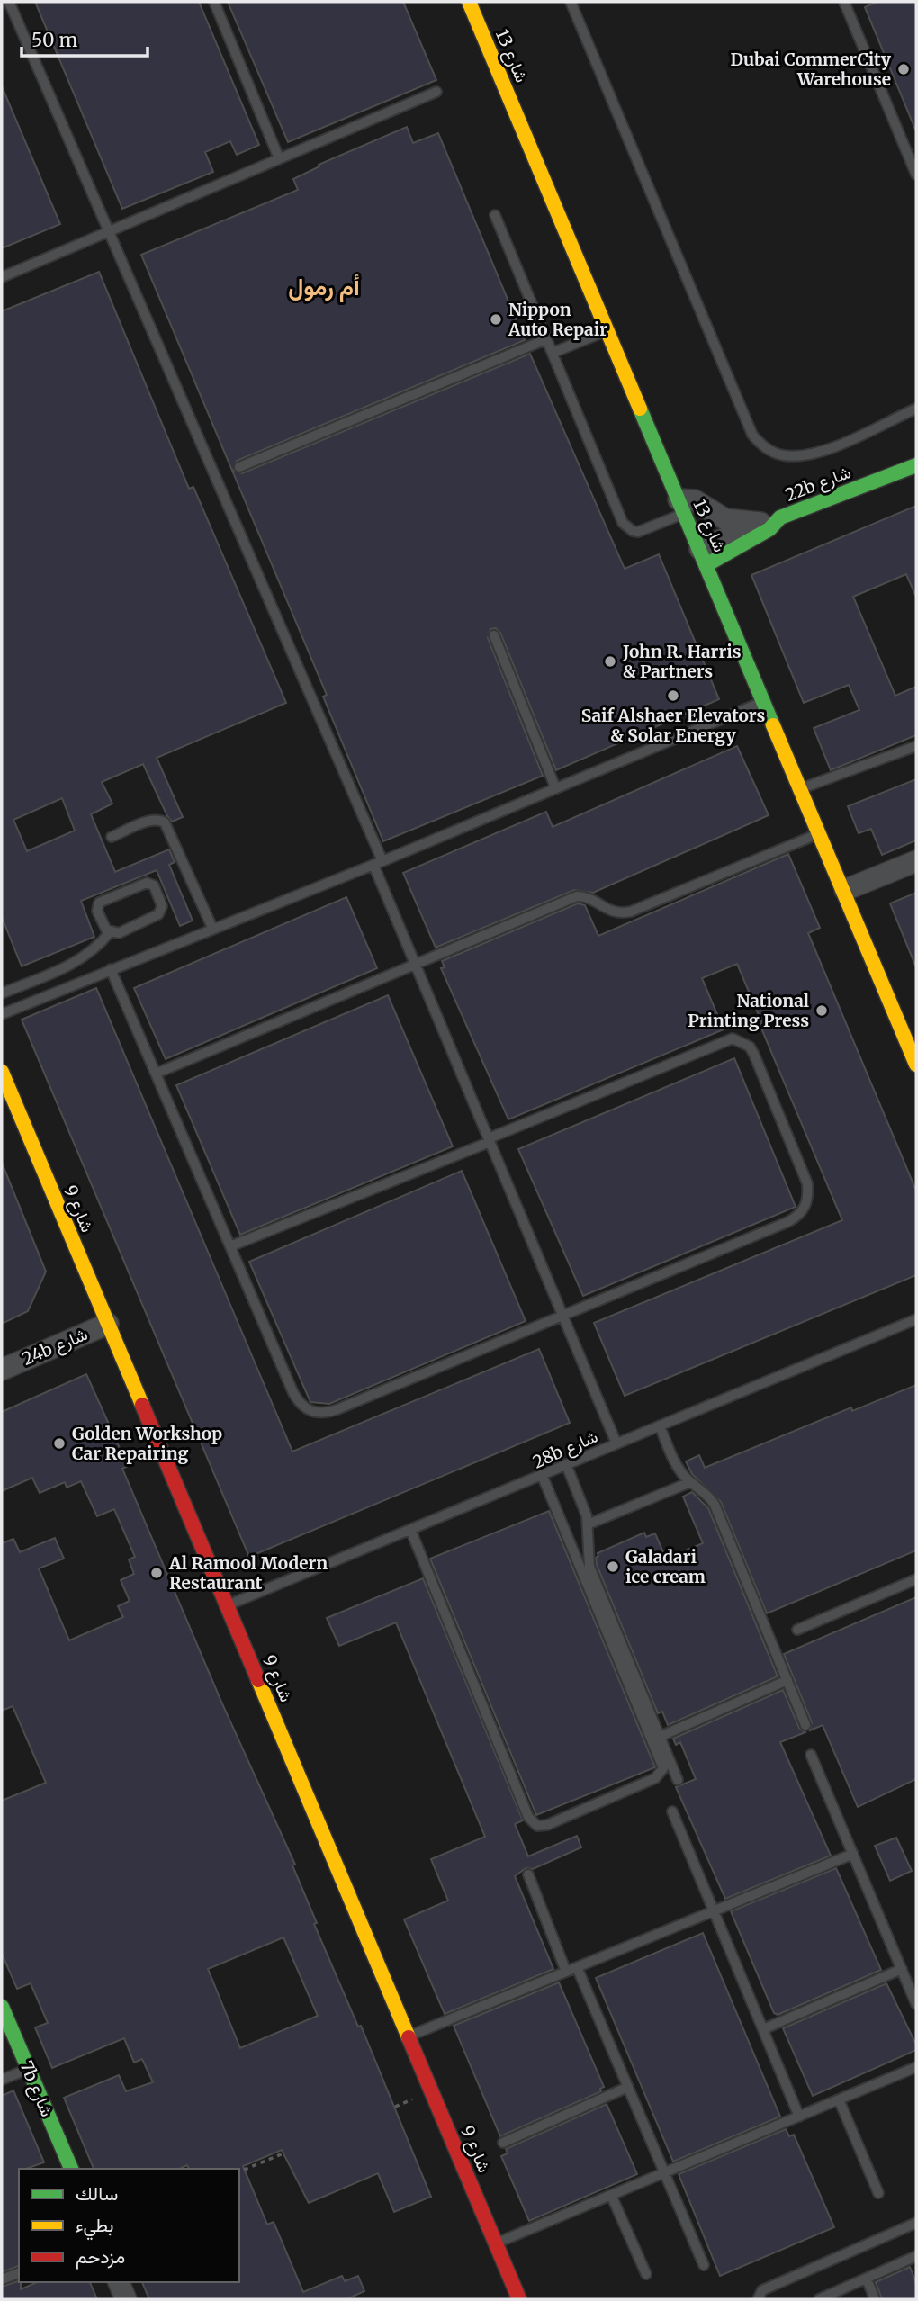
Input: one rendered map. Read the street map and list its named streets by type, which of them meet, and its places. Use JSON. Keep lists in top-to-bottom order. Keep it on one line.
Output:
{"streets":{"street":["شارع 13","22b شارع","شارع 9","24b شارع","7b شارع"],"lane":["28b شارع"]},"crossings":[["شارع 13","22b شارع"],["شارع 9","24b شارع"],["شارع 9","28b شارع"]],"districts":["أم رمول"],"places":["Dubai CommerCity Warehouse","Nippon Auto Repair","John R. Harris & Partners","Saif Alshaer Elevators & Solar Energy","National Printing Press","Golden Workshop Car Repairing","Galadari ice cream","Al Ramool Modern Restaurant"],"legend":["سالك","بطيء","مزدحم"],"scale_bar":"50 m"}
